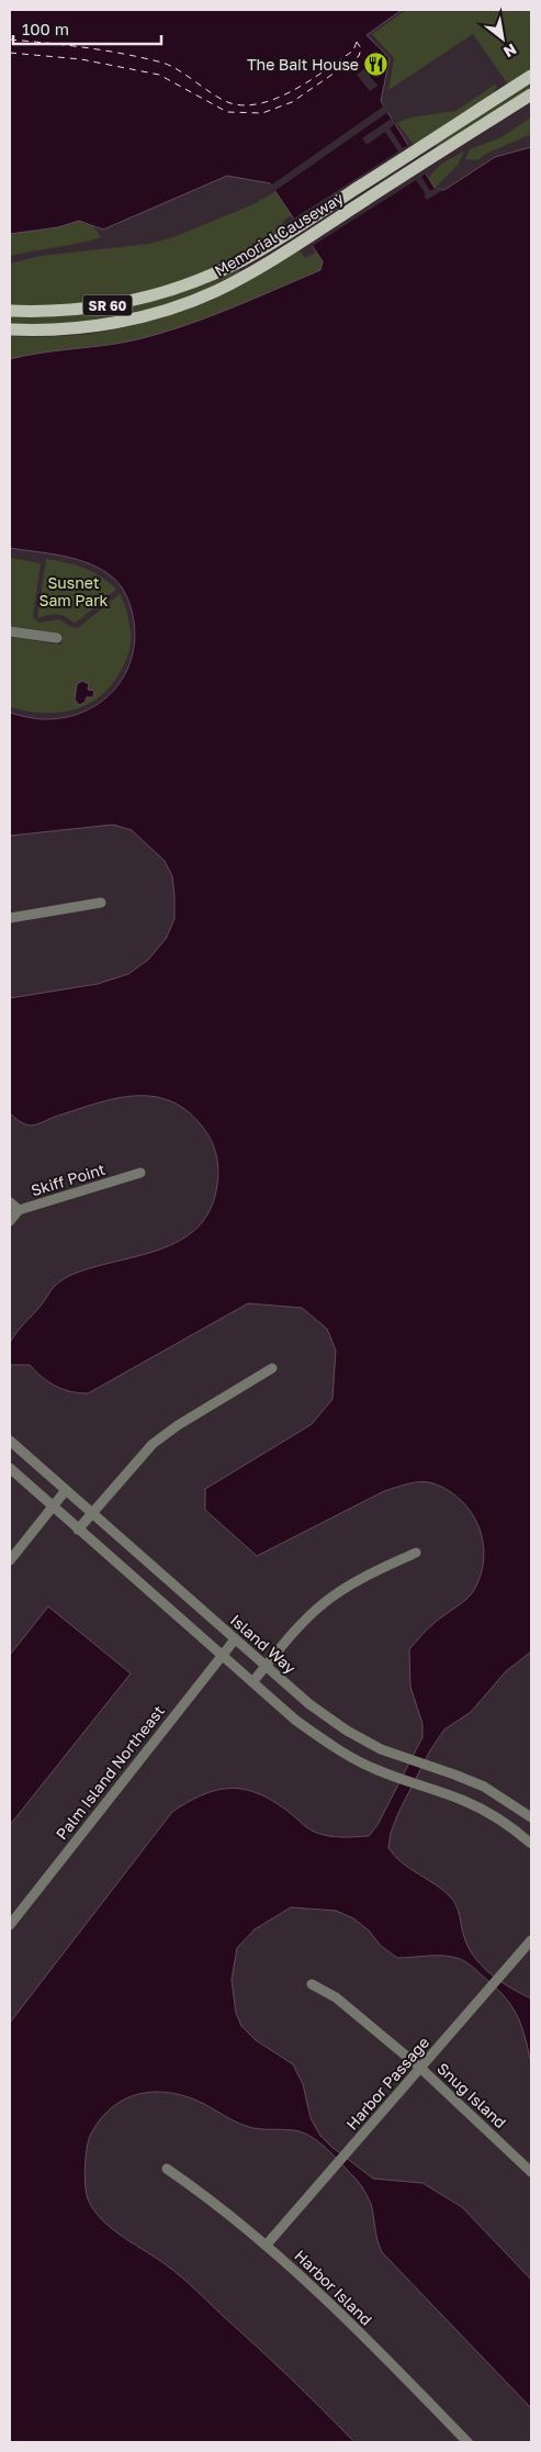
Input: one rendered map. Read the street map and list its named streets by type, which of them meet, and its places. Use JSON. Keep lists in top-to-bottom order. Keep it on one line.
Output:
{"streets":{"main road":["Memorial Causeway","SR 60"],"street":["Skiff Point","Island Way","Palm Island Northeast","Harbor Passage","Snug Island","Harbor Island"]},"crossings":[["Island Way","Palm Island Northeast"],["Harbor Passage","Snug Island"],["Harbor Passage","Harbor Island"]],"parks":["Susnet Sam Park"],"places":{"restaurant":["The Bait House"]},"scale_bar":"100 m","north":"bottom right"}
